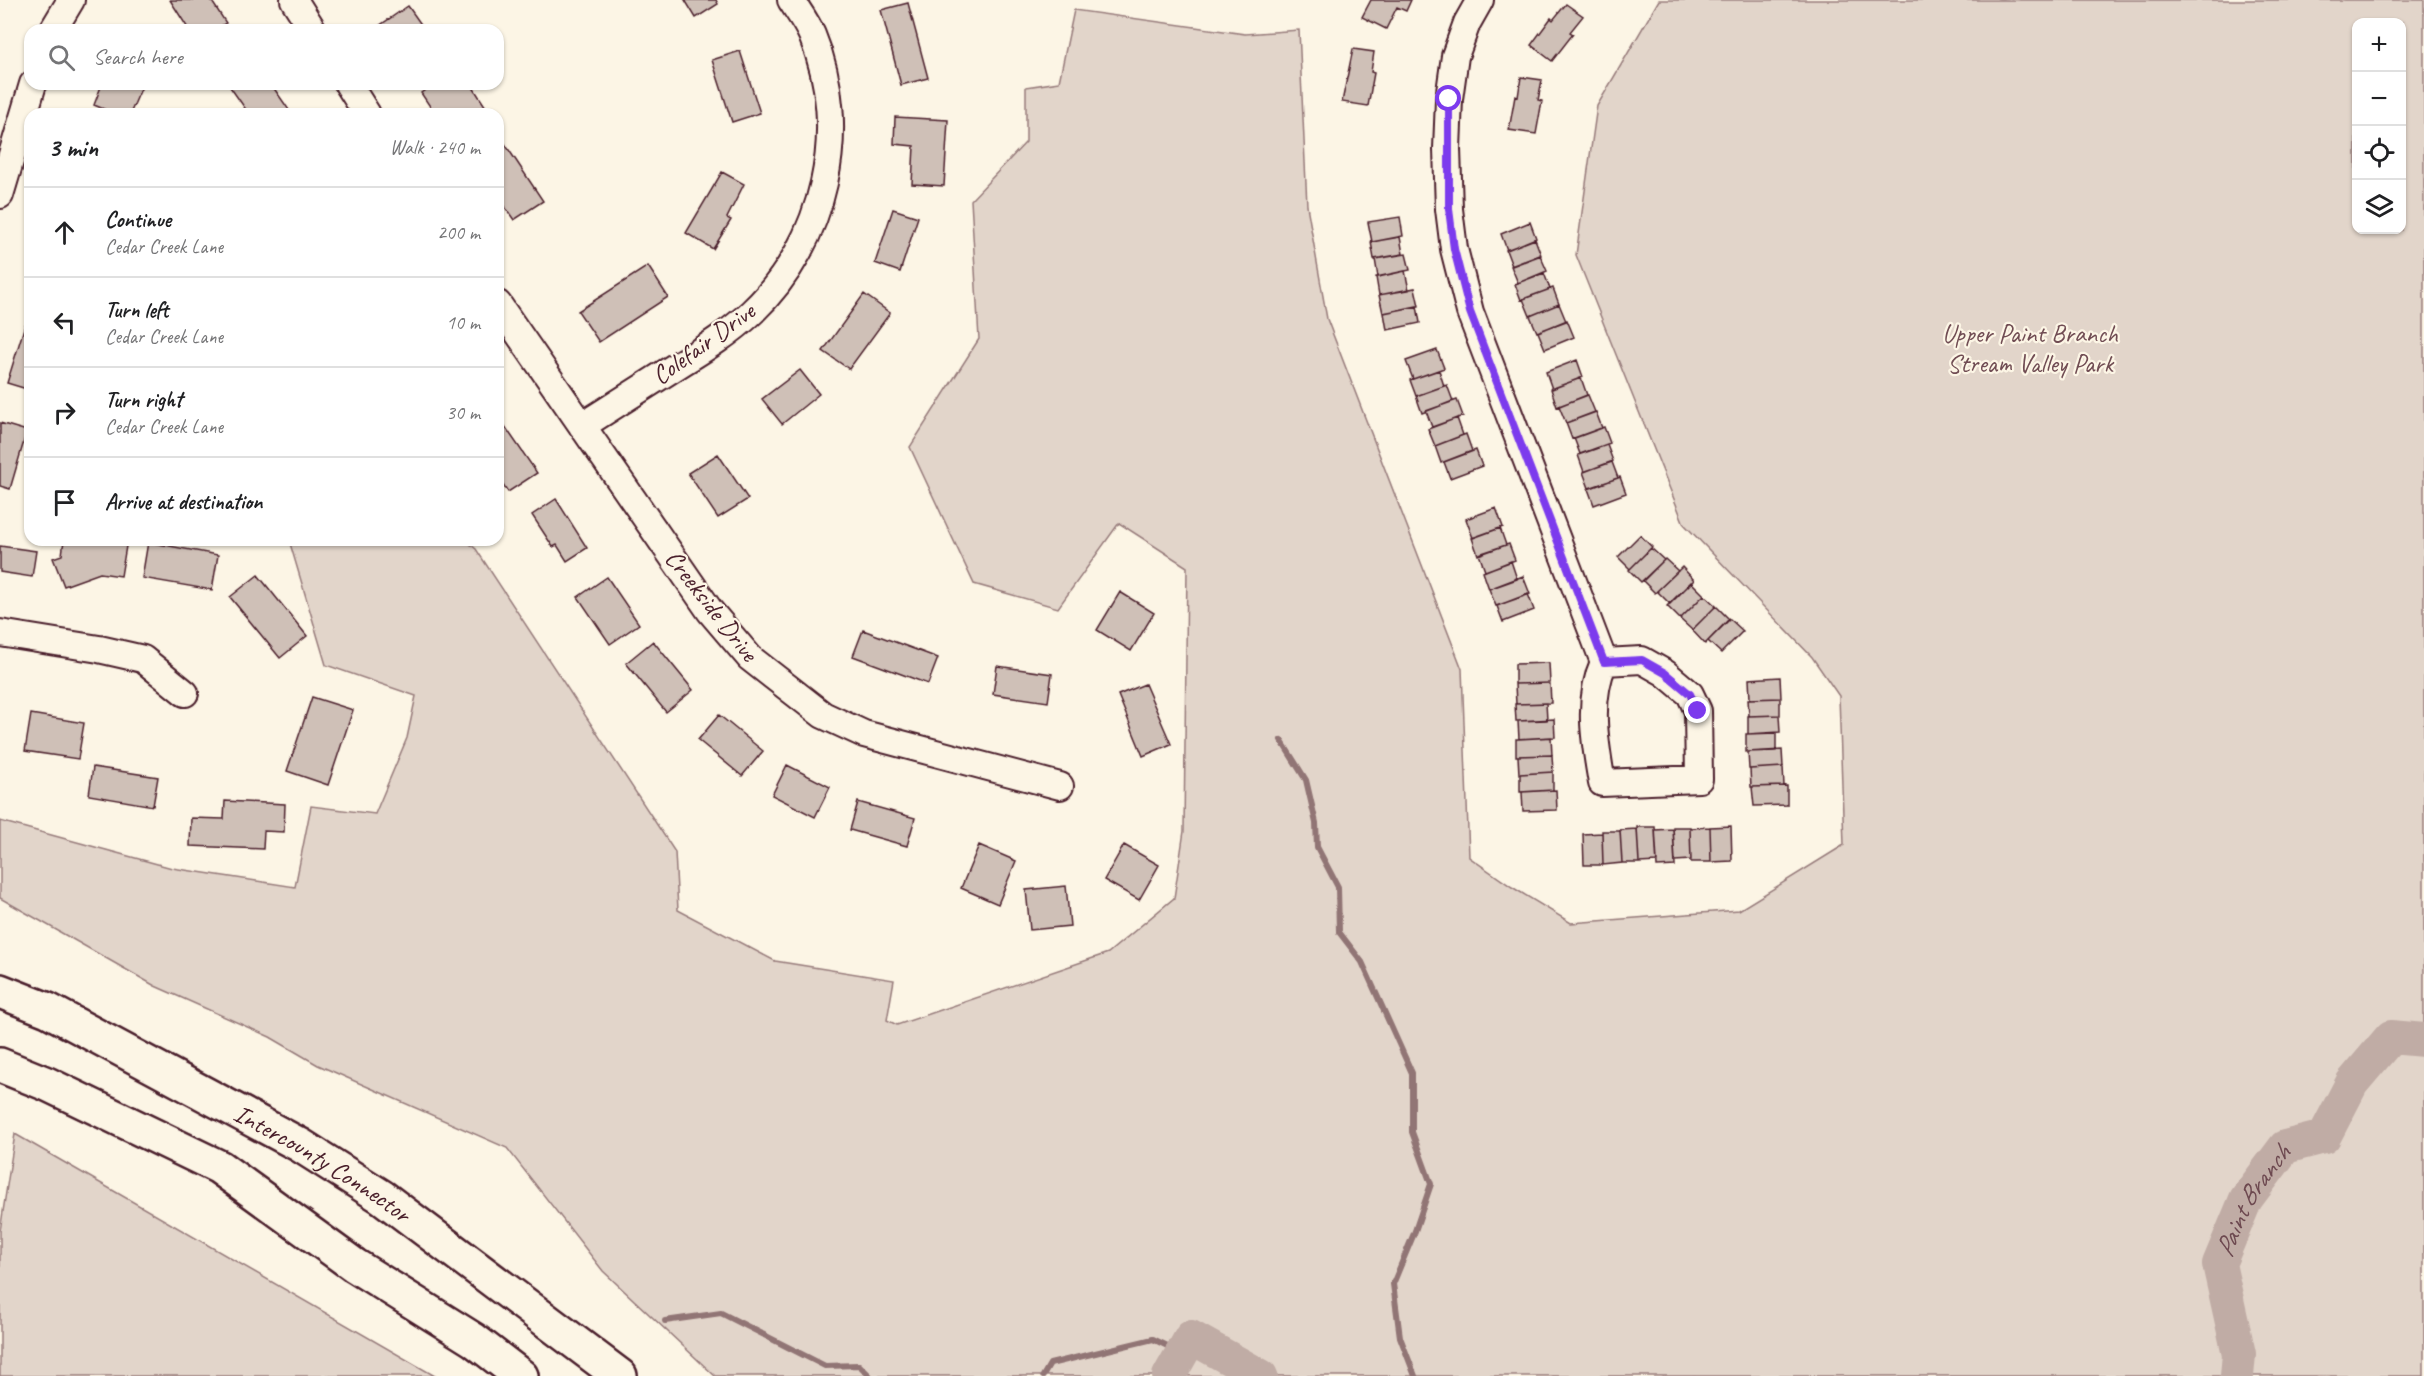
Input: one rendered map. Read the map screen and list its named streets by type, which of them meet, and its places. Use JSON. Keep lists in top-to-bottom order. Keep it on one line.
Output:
{"streets":{"highway":["Intercounty Connector"],"street":["Colefair Drive","Creekside Drive"]},"crossings":[["Colefair Drive","Creekside Drive"]],"water":["Paint Branch"],"parks":["Upper Paint Branch Stream Valley Park"],"page":{"map_buttons":["+","−"],"search":"Search here","heading":["3 min","Walk · 240 m"],"list":[["Continue","Cedar Creek Lane","200 m"],["Turn left","Cedar Creek Lane","10 m"],["Turn right","Cedar Creek Lane","30 m"],"Arrive at destination"]}}
